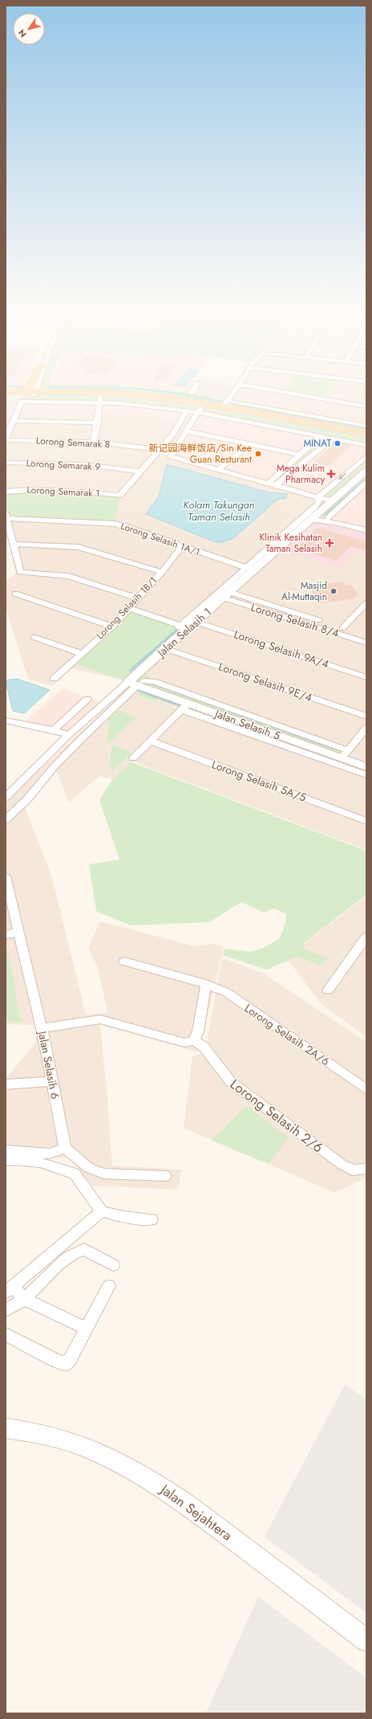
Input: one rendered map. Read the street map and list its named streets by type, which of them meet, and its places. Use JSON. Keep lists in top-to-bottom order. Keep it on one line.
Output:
{"streets":{"main road":["Jalan Sejahtera"],"street":["Lorong Semarak 8","Lorong Semarak 9","Lorong Semarak 1","Lorong Selasih 1A/1","Lorong Selasih 1B/1","Lorong Selasih 8/4","Jalan Selasih 1","Lorong Selasih 9A/4","Lorong Selasih 9E/4","Jalan Selasih 5","Lorong Selasih 5A/5","Lorong Selasih 2A/6","Jalan Selasih 6","Lorong Selasih 2/6"]},"crossings":[["Lorong Semarak 9","Lorong Semarak 1"],["Lorong Selasih 1A/1","Lorong Selasih 1B/1"],["Lorong Selasih 1A/1","Jalan Selasih 1"],["Lorong Selasih 8/4","Jalan Selasih 1"],["Jalan Selasih 1","Lorong Selasih 9A/4"],["Jalan Selasih 1","Lorong Selasih 9E/4"],["Jalan Selasih 1","Jalan Selasih 5"]],"water":["Kolam Takungan Taman Selasih"],"places":{"other":["MINAT","新记园海鲜饭店/Sin Kee Guan Resturant","Masjid Al-Muttaqin"],"health":["Mega Kulim Pharmacy","Klinik Kesihatan Taman Selasih"]},"north":"bottom left"}
